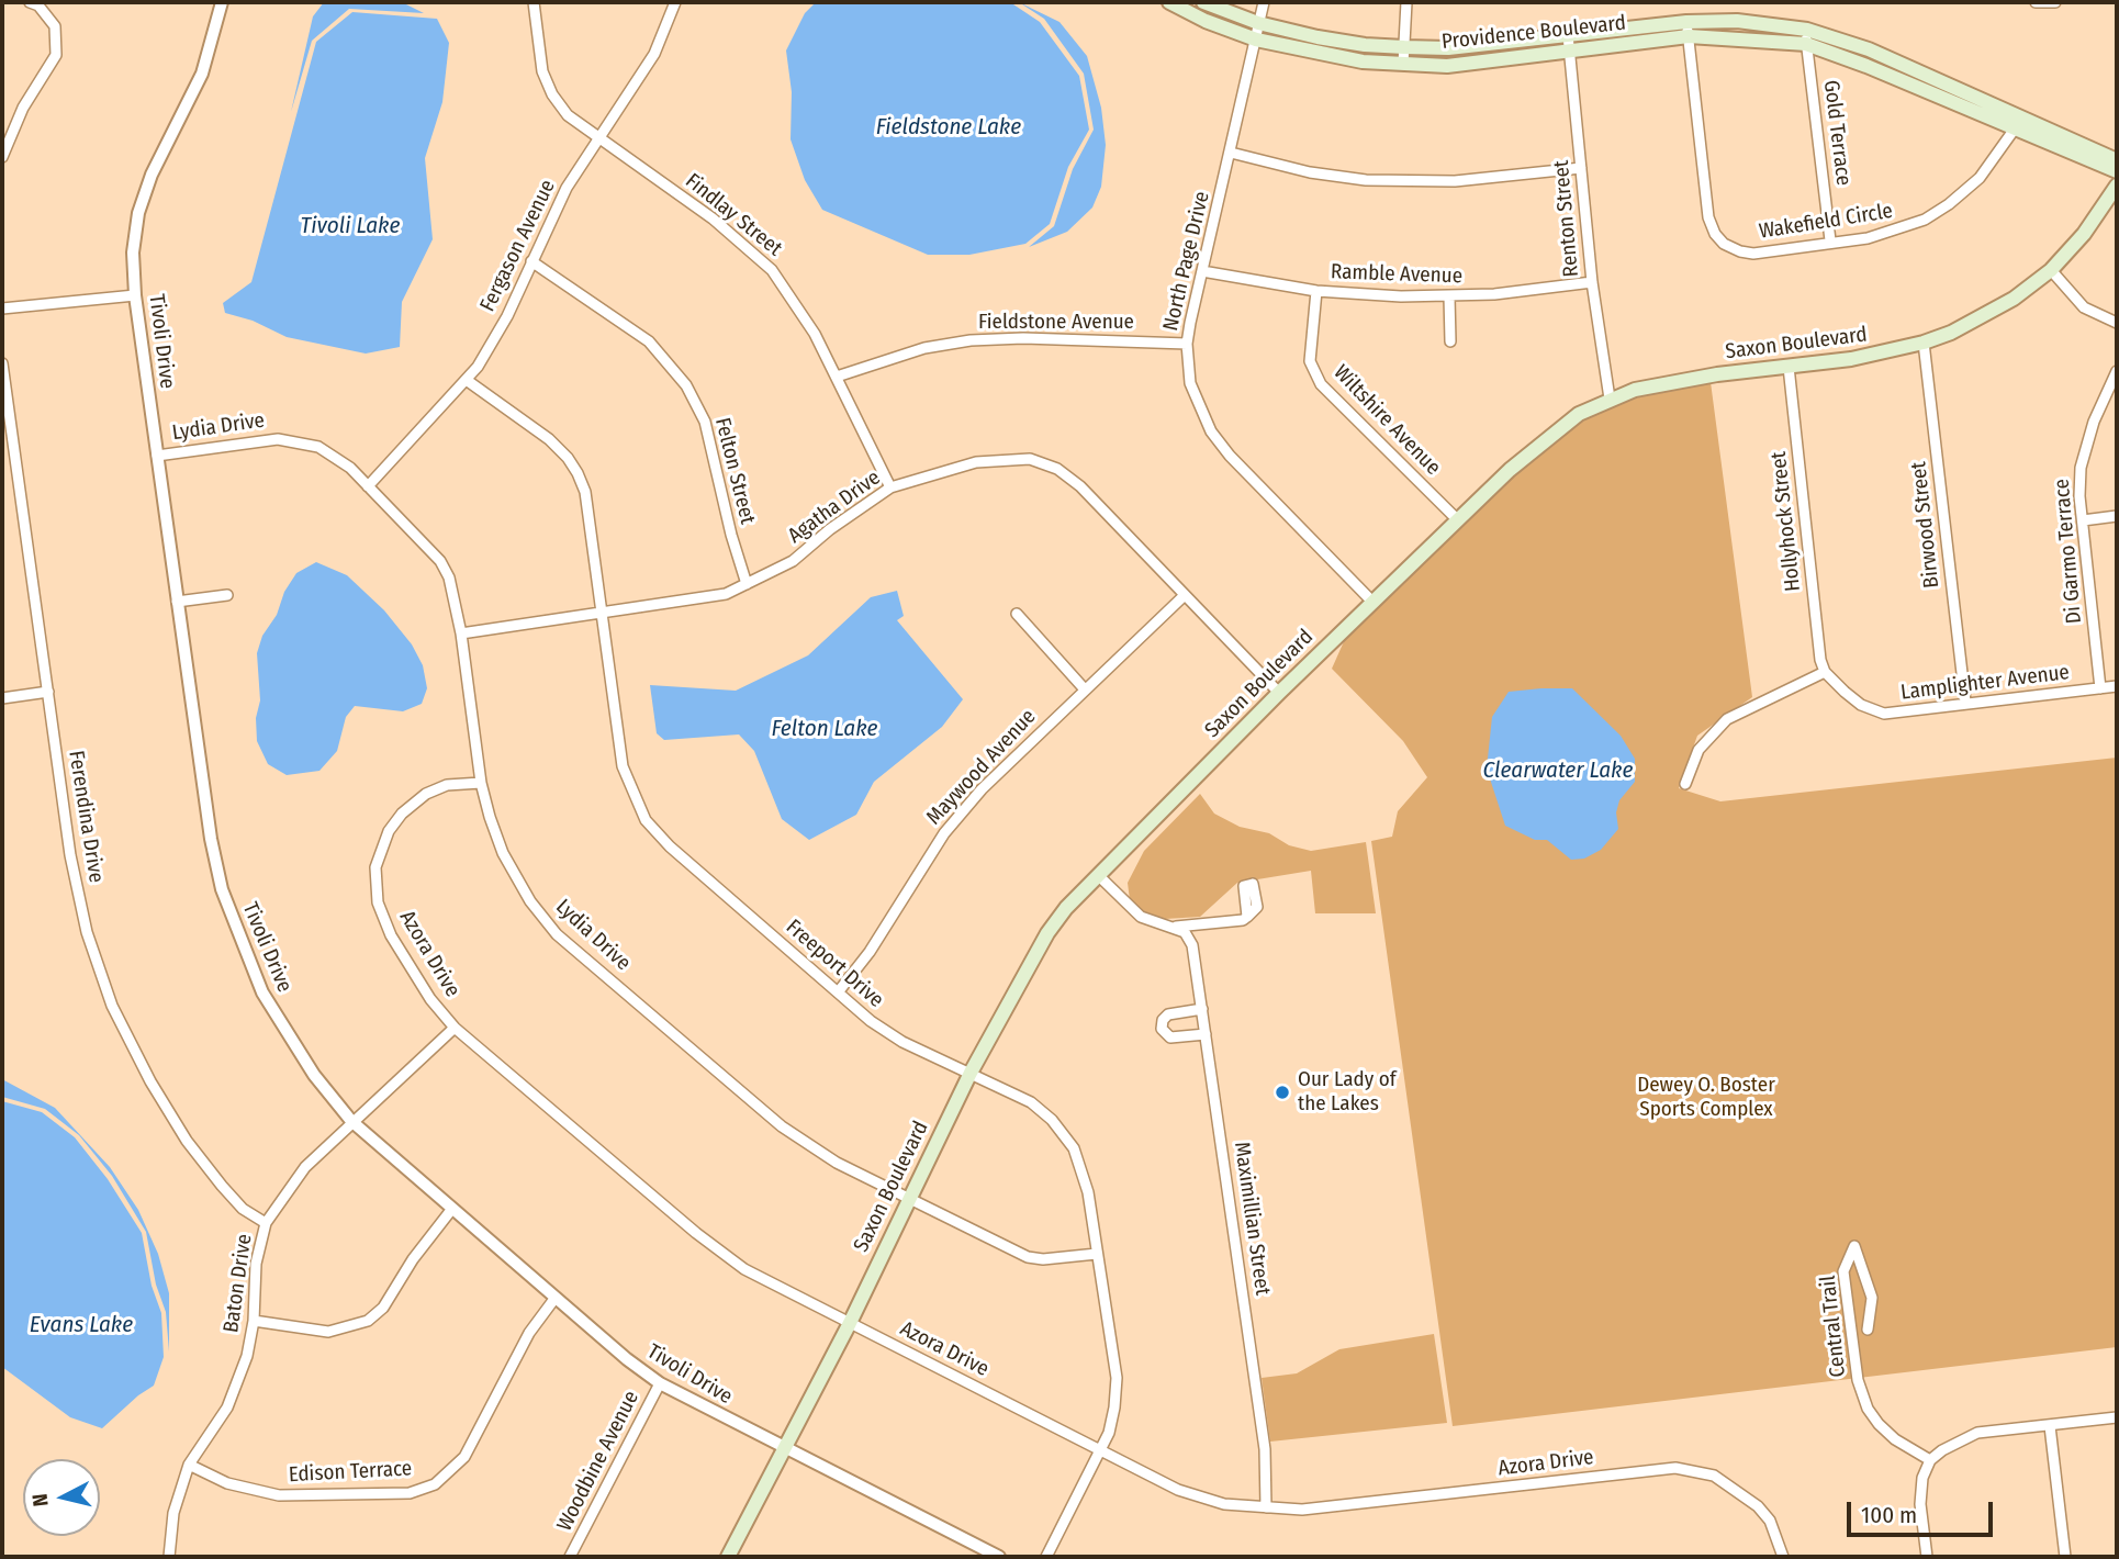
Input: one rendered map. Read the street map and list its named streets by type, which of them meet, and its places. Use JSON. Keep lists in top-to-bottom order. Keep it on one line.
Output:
{"streets":{"main road":["Providence Boulevard","Saxon Boulevard"],"street":["Gold Terrace","Findlay Street","Renton Street","Wakefield Circle","Fergason Avenue","North Page Drive","Ramble Avenue","Fieldstone Avenue","Tivoli Drive","Wiltshire Avenue","Lydia Drive","Felton Street","Agatha Drive","Hollyhock Street","Birwood Street","Di Garmo Terrace","Lamplighter Avenue","Maywood Avenue","Ferendina Drive","Azora Drive","Freeport Drive","Maximillian Street","Baton Drive","Central Trail","Woodbine Avenue","Edison Terrace"]},"crossings":[["Providence Boulevard","Gold Terrace"],["Providence Boulevard","Renton Street"],["Providence Boulevard","Wakefield Circle"],["Providence Boulevard","North Page Drive"],["Gold Terrace","Wakefield Circle"],["Findlay Street","Fergason Avenue"],["Findlay Street","Fieldstone Avenue"],["Findlay Street","Agatha Drive"],["Renton Street","Ramble Avenue"],["Renton Street","Saxon Boulevard"],["Fergason Avenue","Lydia Drive"],["Fergason Avenue","Felton Street"],["Fergason Avenue","Freeport Drive"],["North Page Drive","Ramble Avenue"],["North Page Drive","Fieldstone Avenue"],["North Page Drive","Saxon Boulevard"],["Ramble Avenue","Wiltshire Avenue"],["Tivoli Drive","Saxon Boulevard"],["Tivoli Drive","Lydia Drive"],["Tivoli Drive","Baton Drive"],["Tivoli Drive","Woodbine Avenue"],["Tivoli Drive","Edison Terrace"],["Saxon Boulevard","Wiltshire Avenue"],["Saxon Boulevard","Lydia Drive"],["Saxon Boulevard","Agatha Drive"],["Saxon Boulevard","Hollyhock Street"],["Saxon Boulevard","Birwood Street"],["Saxon Boulevard","Azora Drive"],["Saxon Boulevard","Freeport Drive"],["Lydia Drive","Agatha Drive"],["Lydia Drive","Azora Drive"],["Lydia Drive","Freeport Drive"],["Felton Street","Agatha Drive"],["Agatha Drive","Maywood Avenue"],["Agatha Drive","Freeport Drive"],["Hollyhock Street","Lamplighter Avenue"],["Birwood Street","Lamplighter Avenue"],["Di Garmo Terrace","Lamplighter Avenue"],["Maywood Avenue","Freeport Drive"],["Ferendina Drive","Baton Drive"],["Azora Drive","Freeport Drive"],["Azora Drive","Maximillian Street"],["Azora Drive","Baton Drive"],["Baton Drive","Edison Terrace"]],"water":["Fieldstone Lake","Tivoli Lake","Felton Lake","Clearwater Lake","Evans Lake"],"parks":["Dewey O. Boster Sports Complex"],"places":["Our Lady of the Lakes"],"scale_bar":"100 m","north":"left"}
